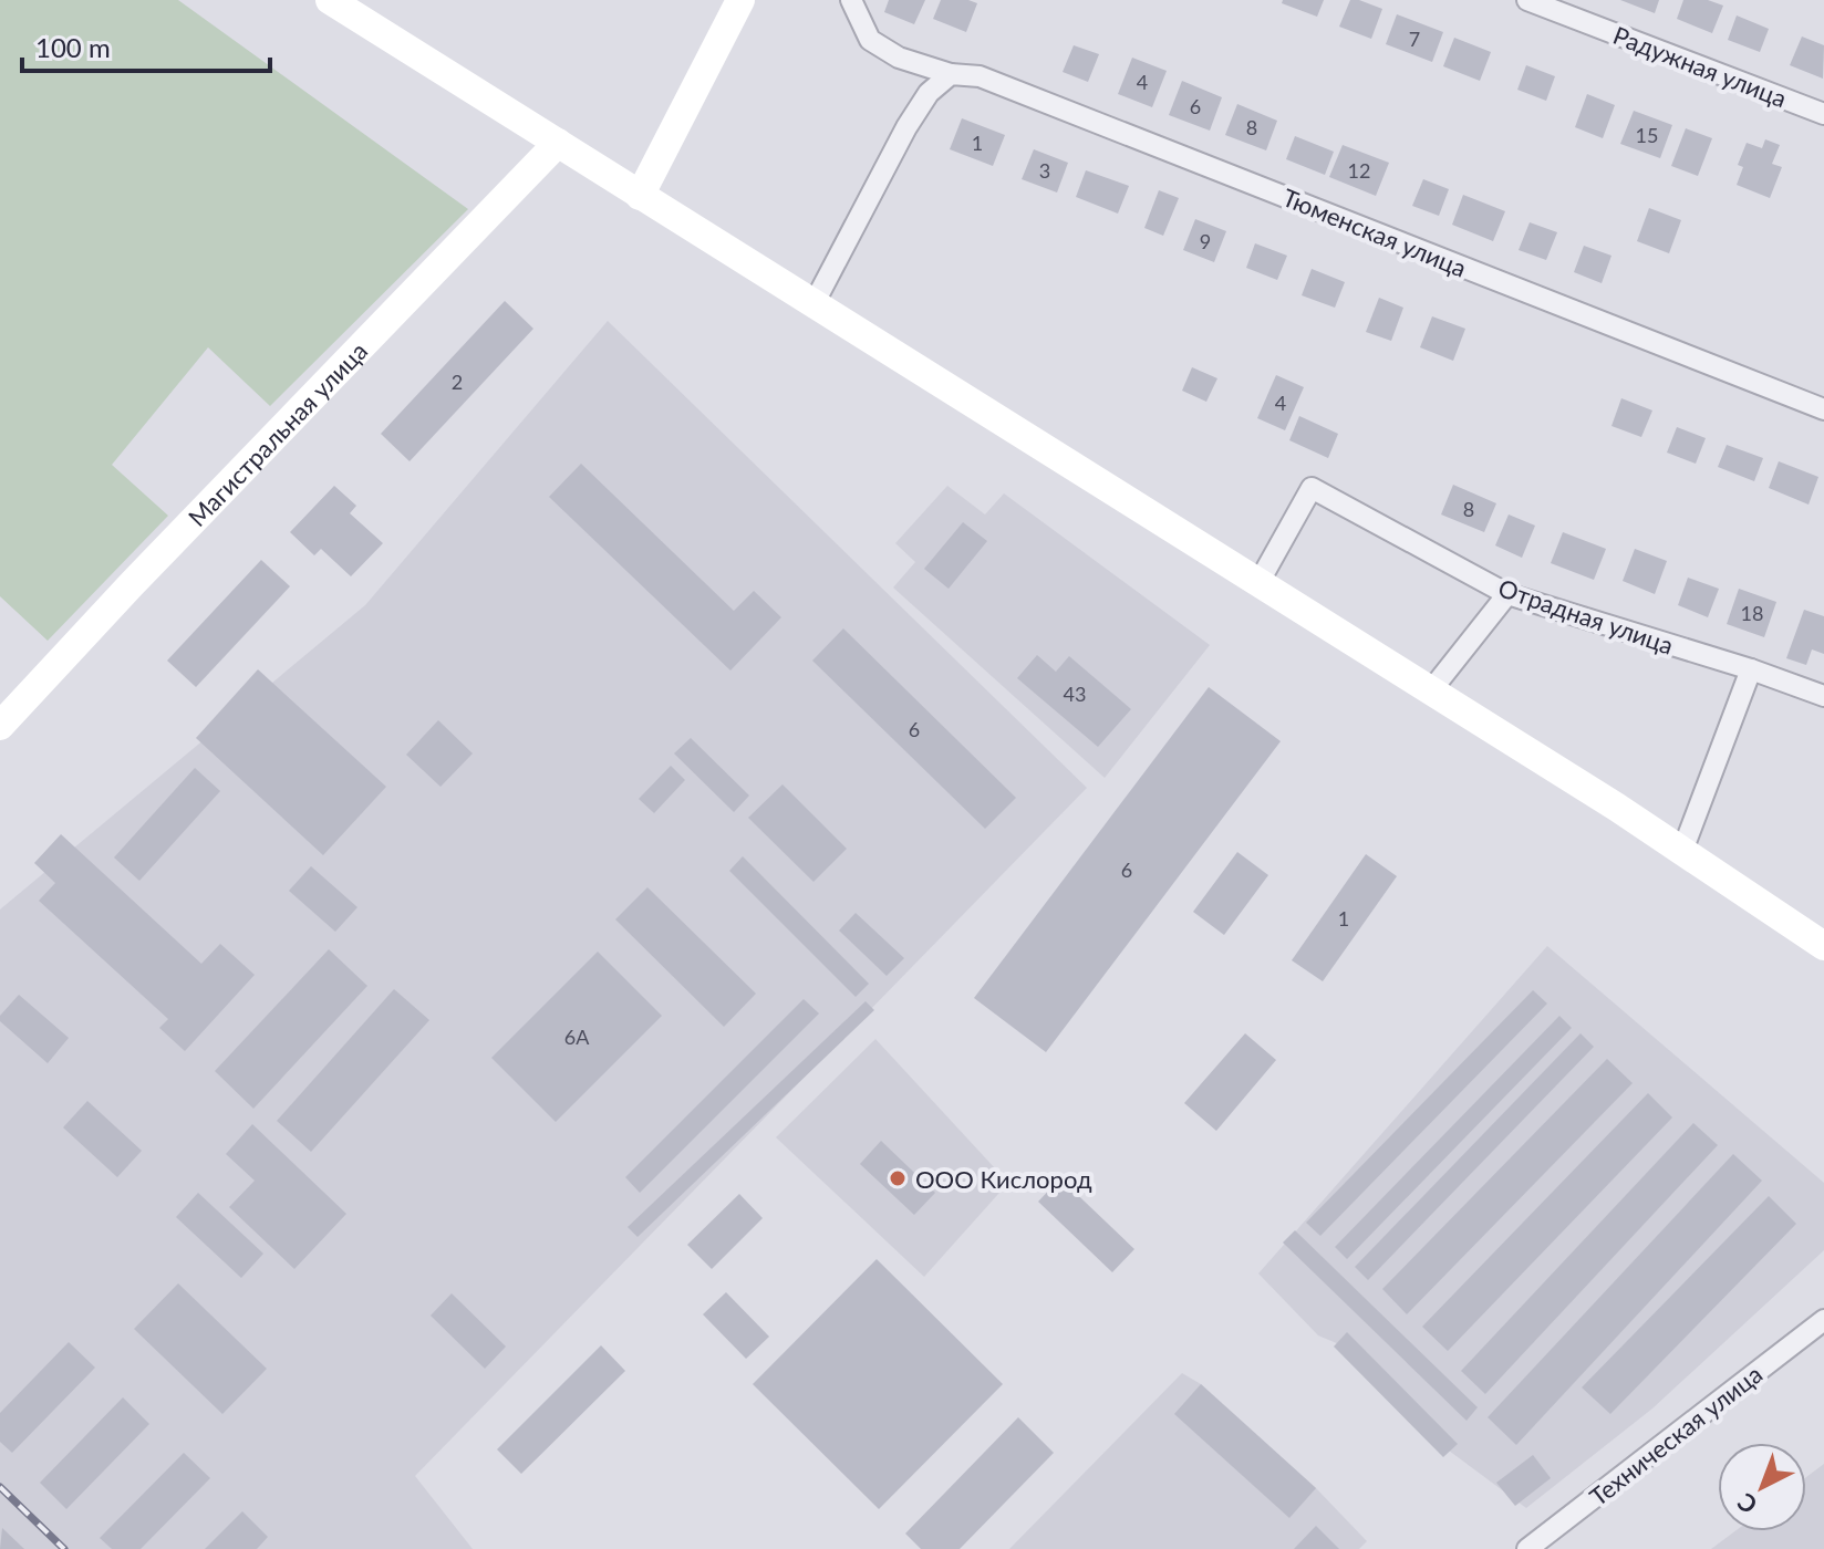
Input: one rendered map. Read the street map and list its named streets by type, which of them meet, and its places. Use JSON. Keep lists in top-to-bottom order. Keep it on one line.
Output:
{"streets":{"main road":["Магистральная улица"],"street":["Радужная улица","Тюменская улица","Отрадная улица","Техническая улица"]},"places":["ООО Кислород"],"house_numbers":["7","4","6","8","15","1","3","12","9","2","4","8","18","43","6","6","1","6А"],"scale_bar":"100 m","north":"bottom left"}
